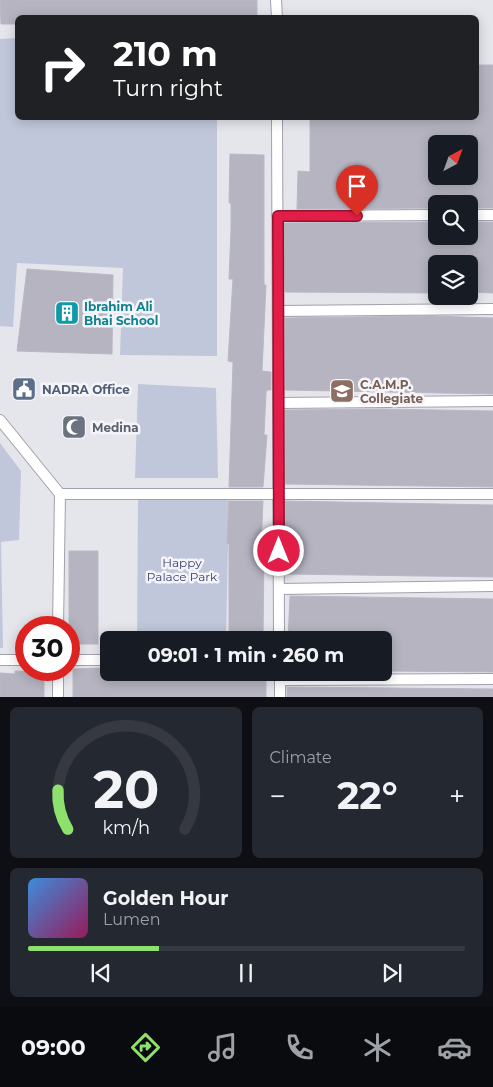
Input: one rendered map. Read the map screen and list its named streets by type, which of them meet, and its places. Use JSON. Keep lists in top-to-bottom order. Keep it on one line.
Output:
{"parks":["Happy Palace Park"],"places":{"building":["Ibrahim Ali Bhai School"],"public building":["NADRA Office"],"school or university":["C.A.M.P. Collegiate"],"mosque":["Medina"]},"north":"top right","page":{"turn":["210 m","Turn right"],"limit":"30","trip":"09:01 · 1 min · 260 m","tile":"Climate","heat":["−","22°","+"],"song":["Golden Hour","Lumen"],"tabs":"09:00","gauge":["20","km/h"]}}
